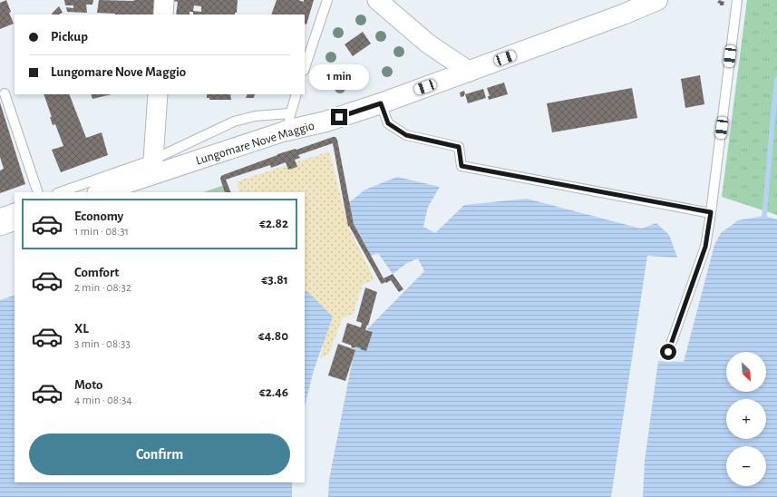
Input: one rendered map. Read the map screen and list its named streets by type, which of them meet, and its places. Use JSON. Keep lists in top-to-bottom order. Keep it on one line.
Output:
{"streets":{"street":["Lungomare Nove Maggio"]},"north":"bottom right","page":{"banner":["Pickup","Lungomare Nove Maggio"],"bubble":"1 min","list":[{"name":"Economy","note":"1 min · 08:31","value":"€2.82"},{"name":"Comfort","note":"2 min · 08:32","value":"€3.81"},{"name":"XL","note":"3 min · 08:33","value":"€4.80"},{"name":"Moto","note":"4 min · 08:34","value":"€2.46"}],"map_buttons":["+","−"],"buttons":"Confirm"}}
